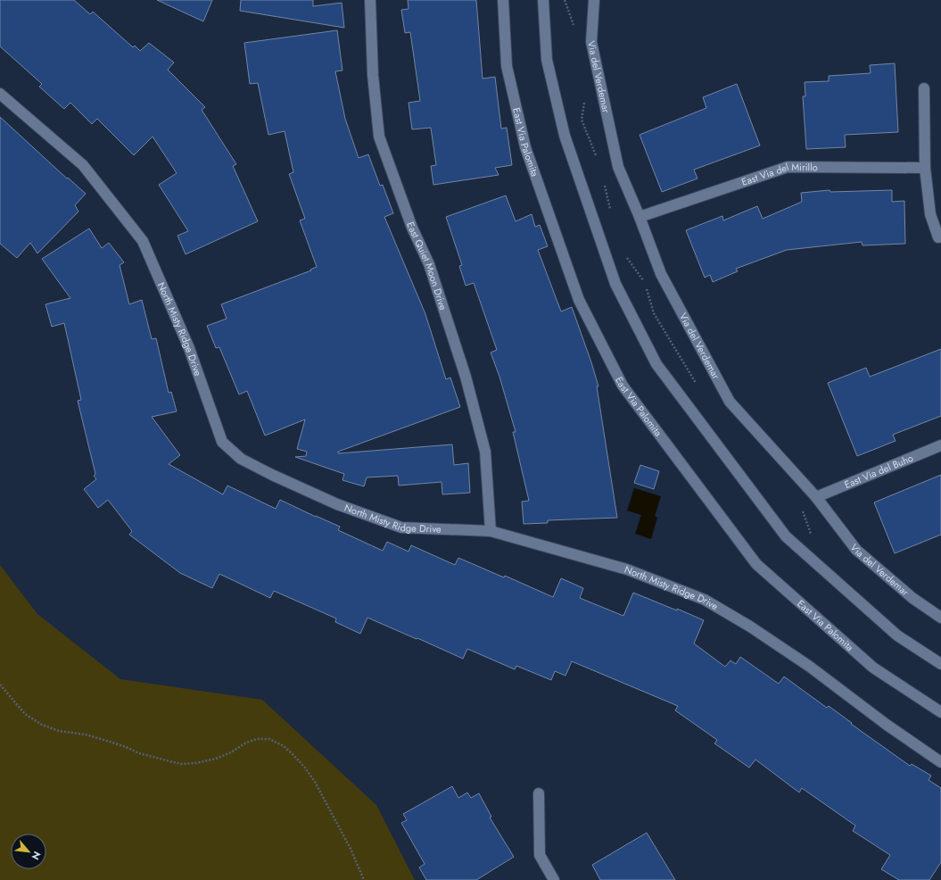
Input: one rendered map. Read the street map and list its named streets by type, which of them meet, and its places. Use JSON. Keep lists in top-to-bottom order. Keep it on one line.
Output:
{"streets":{"street":["Via del Verdemar","East Via Palomita","East Via del Mirillo","East Quiet Moon Drive","North Misty Ridge Drive","East Via del Buho"]},"crossings":[["Via del Verdemar","East Via del Mirillo"],["Via del Verdemar","East Via del Buho"],["East Quiet Moon Drive","North Misty Ridge Drive"]],"north":"bottom right"}
